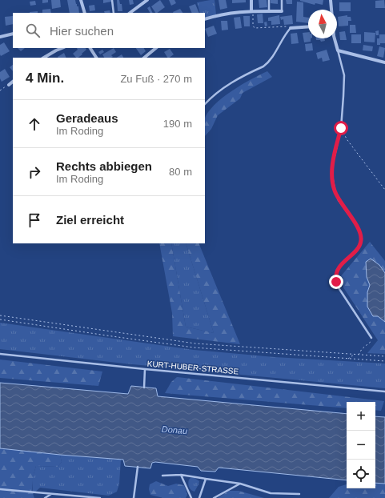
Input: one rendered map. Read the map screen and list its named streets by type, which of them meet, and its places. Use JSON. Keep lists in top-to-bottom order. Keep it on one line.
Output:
{"streets":{"lane":["KURT-HUBER-STRASSE"]},"water":["Donau"],"north":"top","page":{"search":"Hier suchen","heading":["4 Min.","Zu Fuß · 270 m"],"list":[["Geradeaus","Im Roding","190 m"],["Rechts abbiegen","Im Roding","80 m"],"Ziel erreicht"],"map_buttons":["+","−"]}}
